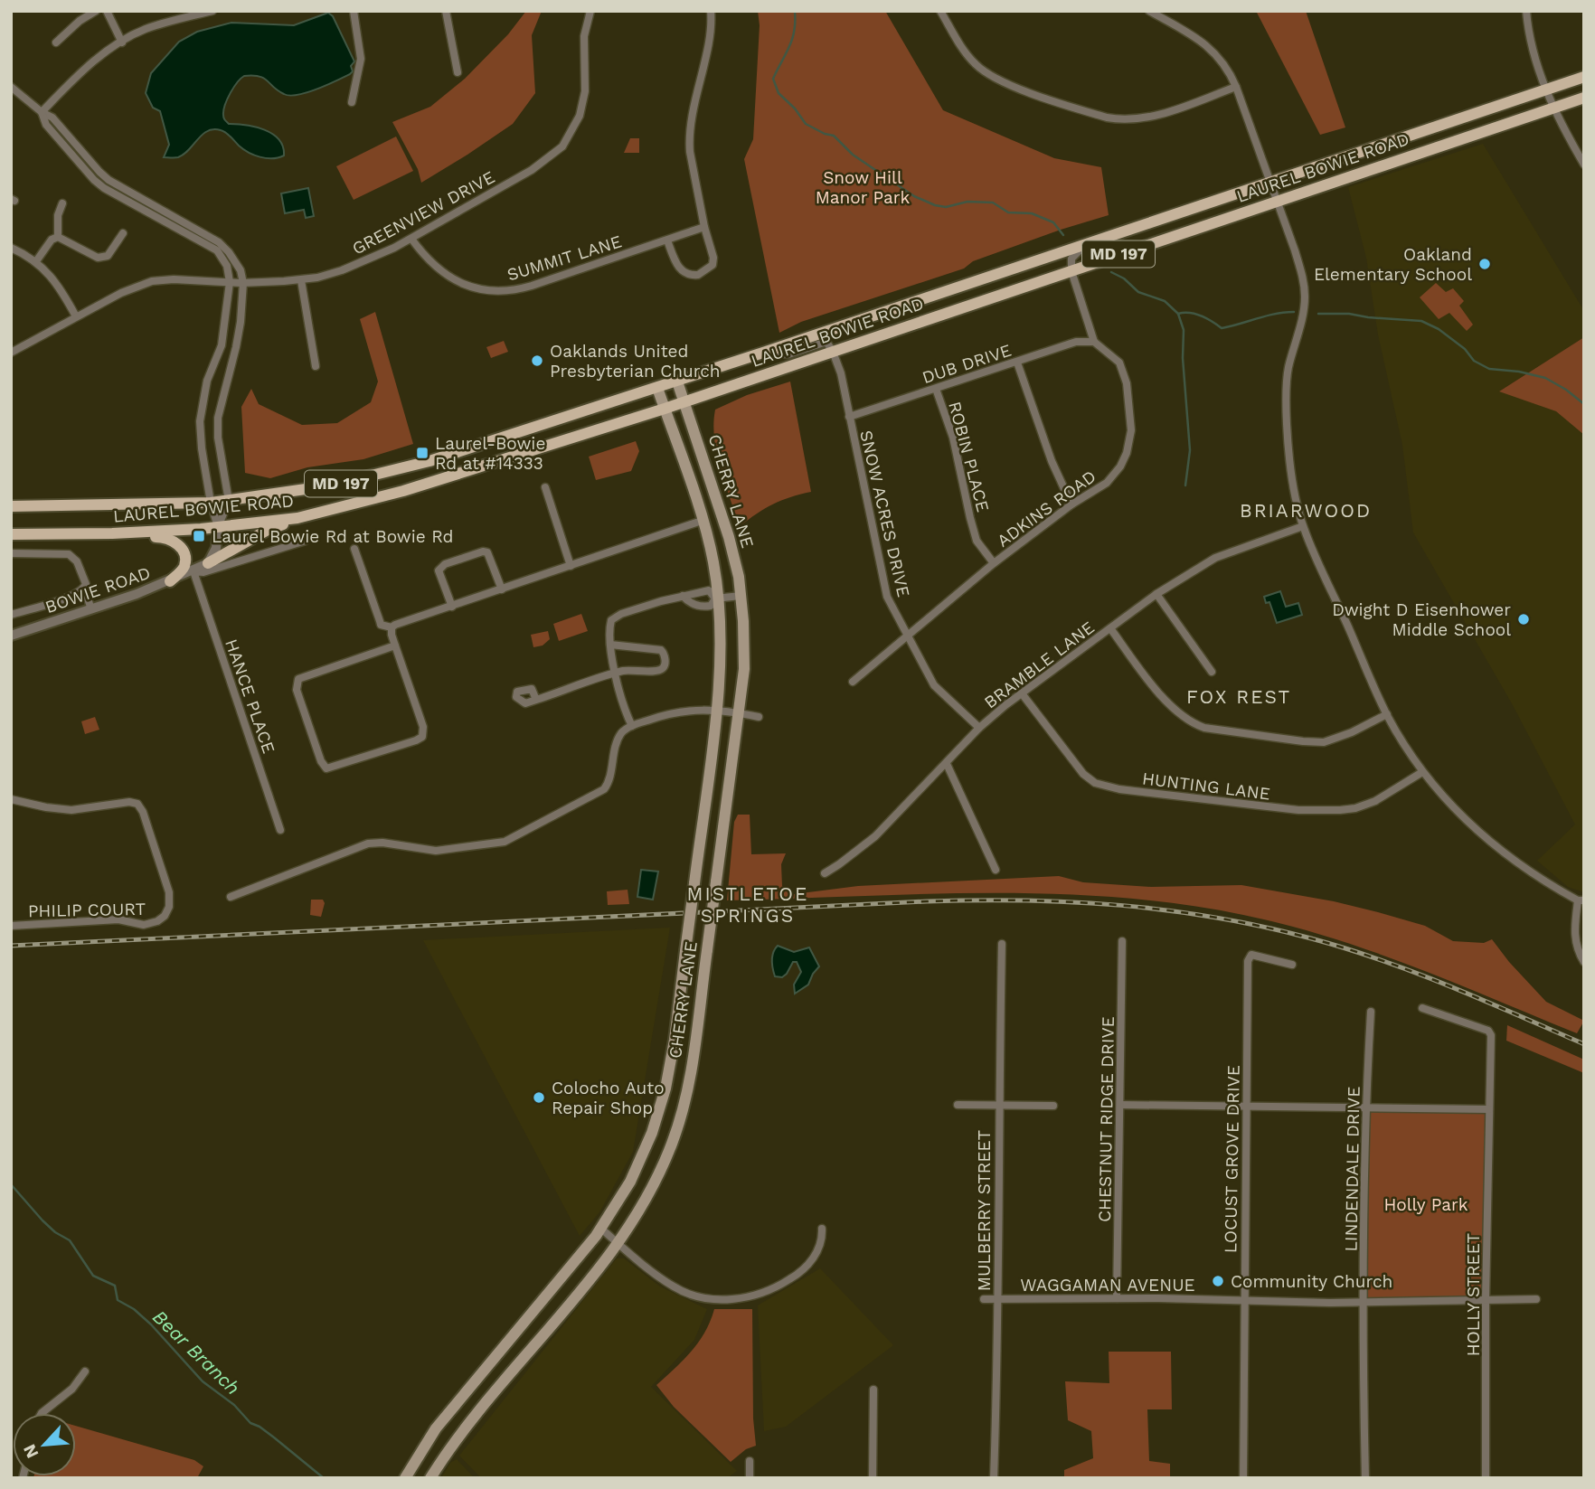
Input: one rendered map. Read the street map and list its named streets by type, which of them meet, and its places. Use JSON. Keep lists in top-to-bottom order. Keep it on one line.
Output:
{"streets":{"main road":["LAUREL BOWIE ROAD","MD 197","CHERRY LANE"],"street":["GREENVIEW DRIVE","SUMMIT LANE","DUB DRIVE","ROBIN PLACE","ADKINS ROAD","SNOW ACRES DRIVE","BOWIE ROAD","BRAMBLE LANE","HANCE PLACE","HUNTING LANE","PHILIP COURT","CHESTNUT RIDGE DRIVE","LOCUST GROVE DRIVE","LINDENDALE DRIVE","MULBERRY STREET","WAGGAMAN AVENUE","HOLLY STREET"]},"crossings":[["LAUREL BOWIE ROAD","CHERRY LANE"],["LAUREL BOWIE ROAD","SNOW ACRES DRIVE"],["GREENVIEW DRIVE","SUMMIT LANE"],["DUB DRIVE","ROBIN PLACE"],["DUB DRIVE","ADKINS ROAD"],["DUB DRIVE","SNOW ACRES DRIVE"],["ROBIN PLACE","ADKINS ROAD"],["ADKINS ROAD","SNOW ACRES DRIVE"],["SNOW ACRES DRIVE","BRAMBLE LANE"],["BOWIE ROAD","HANCE PLACE"],["BRAMBLE LANE","HUNTING LANE"],["CHESTNUT RIDGE DRIVE","WAGGAMAN AVENUE"],["LOCUST GROVE DRIVE","WAGGAMAN AVENUE"],["LINDENDALE DRIVE","WAGGAMAN AVENUE"],["MULBERRY STREET","WAGGAMAN AVENUE"],["WAGGAMAN AVENUE","HOLLY STREET"]],"districts":["BRIARWOOD","FOX REST","MISTLETOE SPRINGS"],"water":["Bear Branch"],"parks":["Snow Hill Manor Park","Holly Park"],"places":{"other":["Oakland Elementary School","Oaklands United Presbyterian Church","Dwight D Eisenhower Middle School","Colocho Auto Repair Shop","Community Church"],"transit":["Laurel-Bowie Rd at #14333","Laurel Bowie Rd at Bowie Rd"]},"north":"bottom left"}
